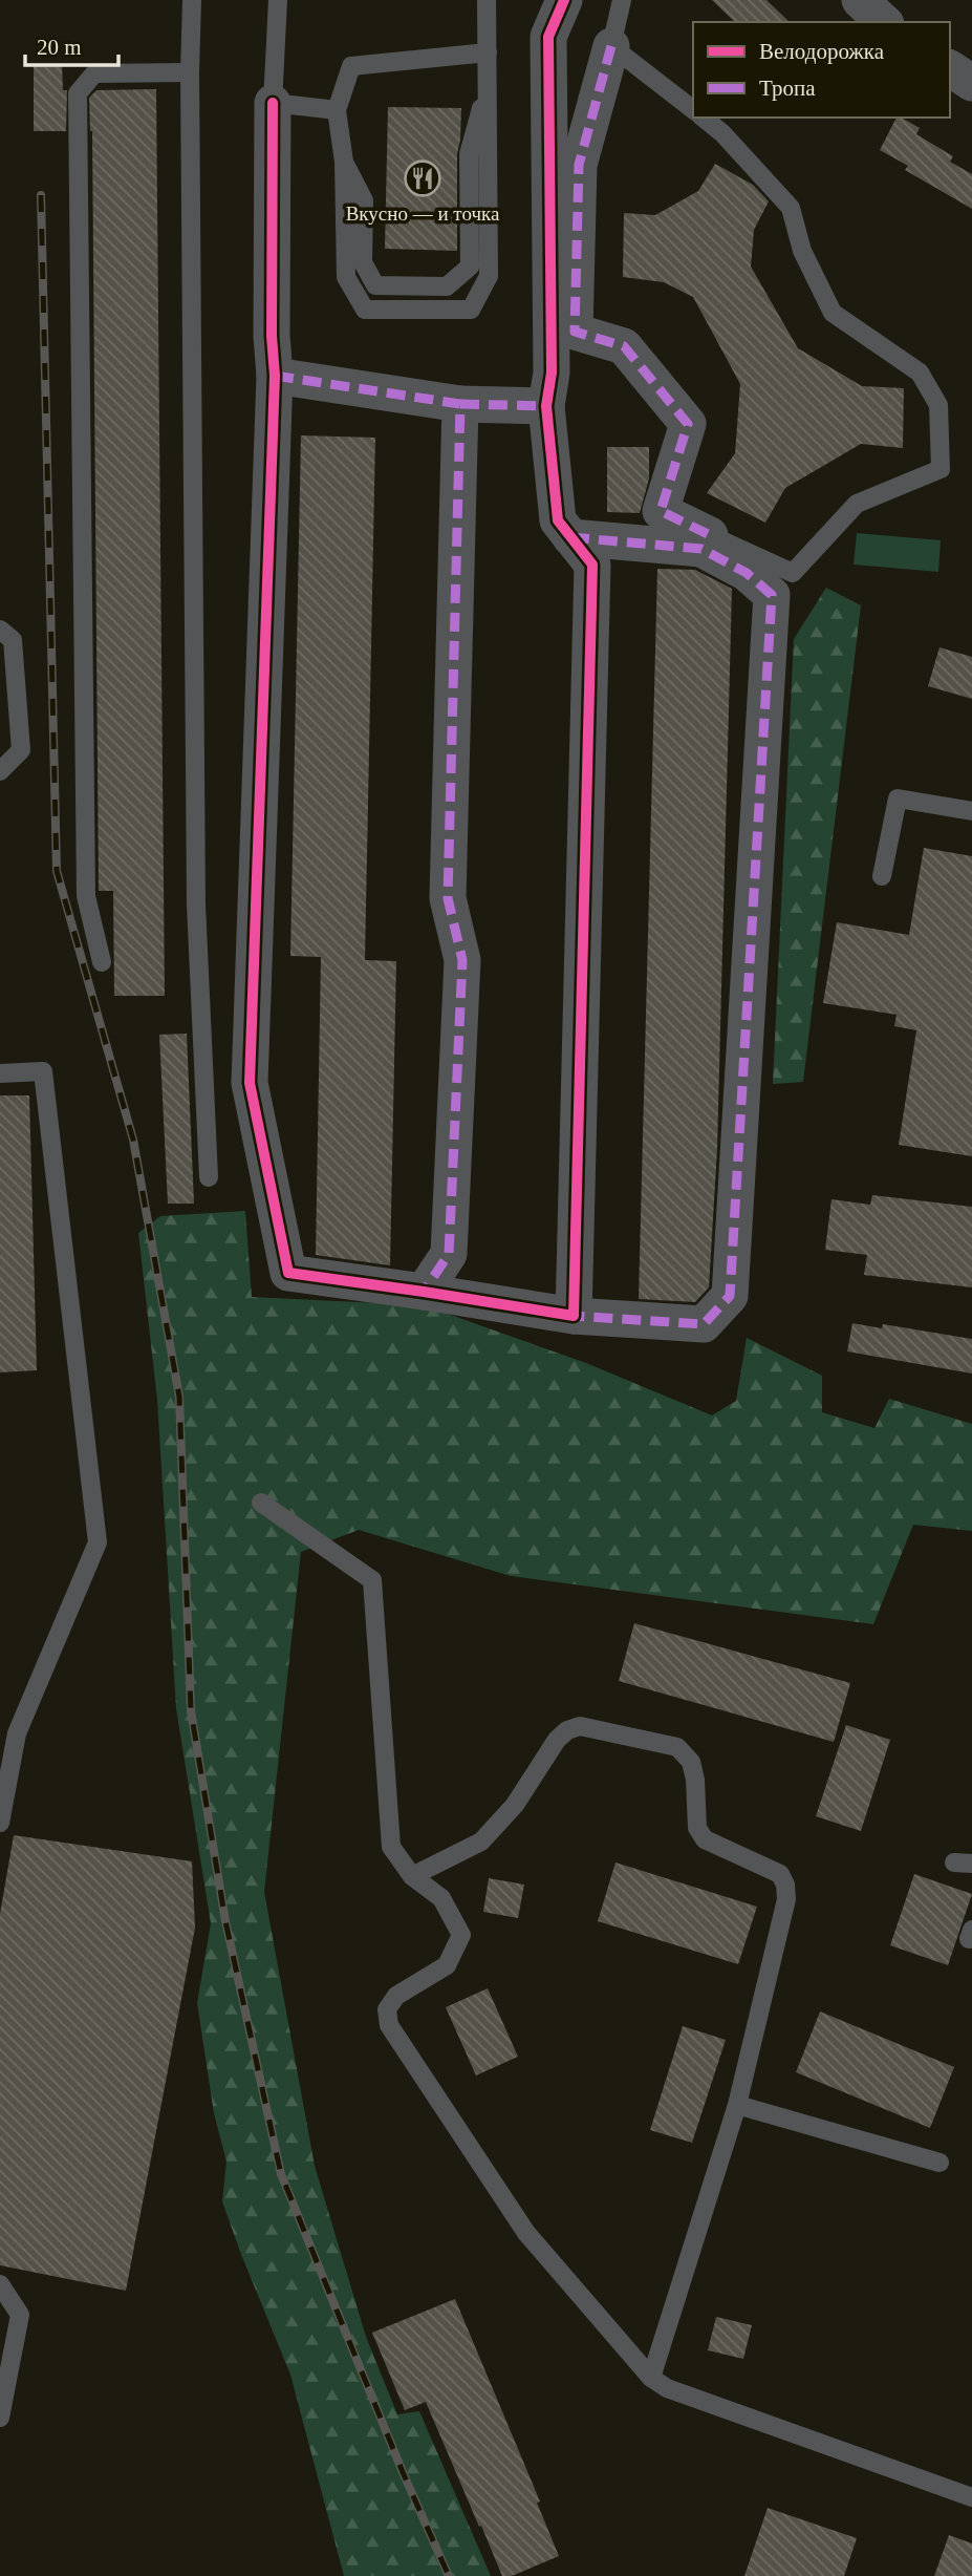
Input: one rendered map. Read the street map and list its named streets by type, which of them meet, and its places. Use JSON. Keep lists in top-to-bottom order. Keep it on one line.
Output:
{"places":{"restaurant":["Вкусно — и точка"]},"legend":["Велодорожка","Тропа"],"scale_bar":"20 m"}
